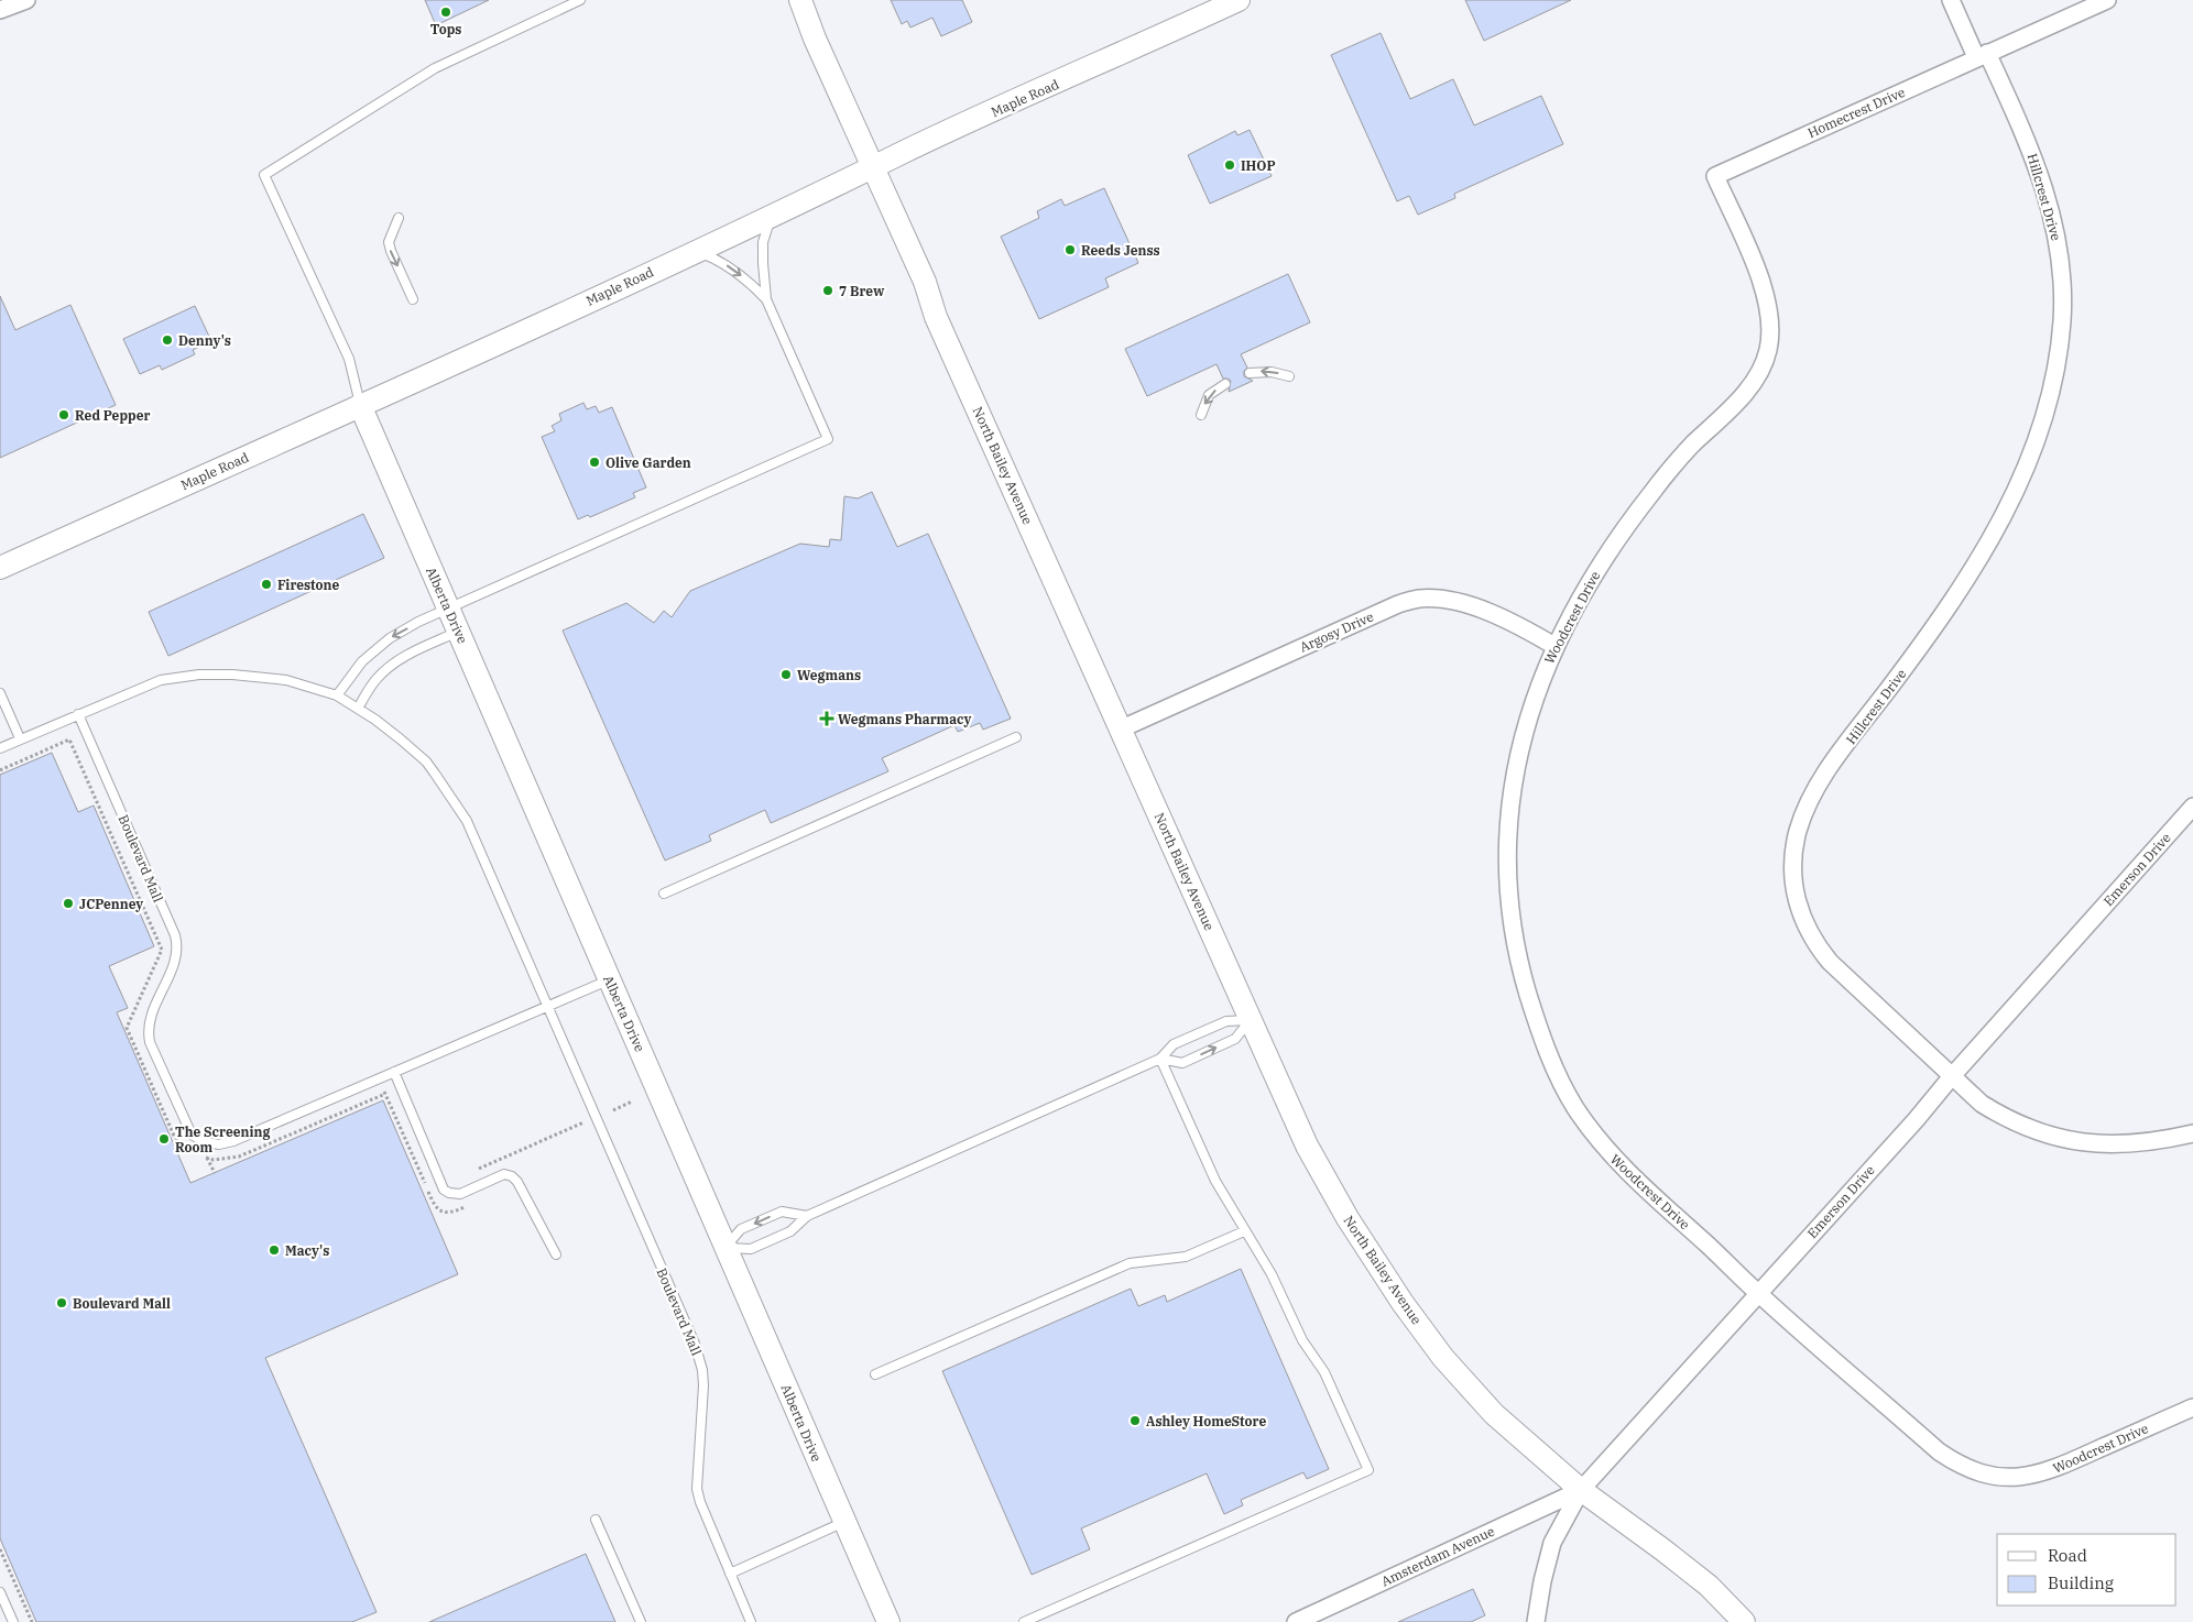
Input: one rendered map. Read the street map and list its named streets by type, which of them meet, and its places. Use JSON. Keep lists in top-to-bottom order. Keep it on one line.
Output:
{"streets":{"street":["Maple Road","Homecrest Drive","Hillcrest Drive","North Bailey Avenue","Alberta Drive","Woodcrest Drive","Argosy Drive","Emerson Drive","Amsterdam Avenue"],"lane":["Boulevard Mall"]},"crossings":[["Maple Road","North Bailey Avenue"],["Maple Road","Alberta Drive"],["Homecrest Drive","Hillcrest Drive"],["Homecrest Drive","Woodcrest Drive"],["Hillcrest Drive","Emerson Drive"],["North Bailey Avenue","Argosy Drive"],["North Bailey Avenue","Emerson Drive"],["North Bailey Avenue","Amsterdam Avenue"],["Alberta Drive","Boulevard Mall"],["Woodcrest Drive","Argosy Drive"],["Woodcrest Drive","Emerson Drive"],["Emerson Drive","Amsterdam Avenue"]],"places":{"other":["Tops","IHOP","Reeds Jenss","7 Brew","Denny's","Red Pepper","Olive Garden","Firestone","Wegmans","JCPenney","The Screening Room","Macy's","Boulevard Mall","Ashley HomeStore"],"health":["Wegmans Pharmacy"]},"legend":["Road","Building"]}
